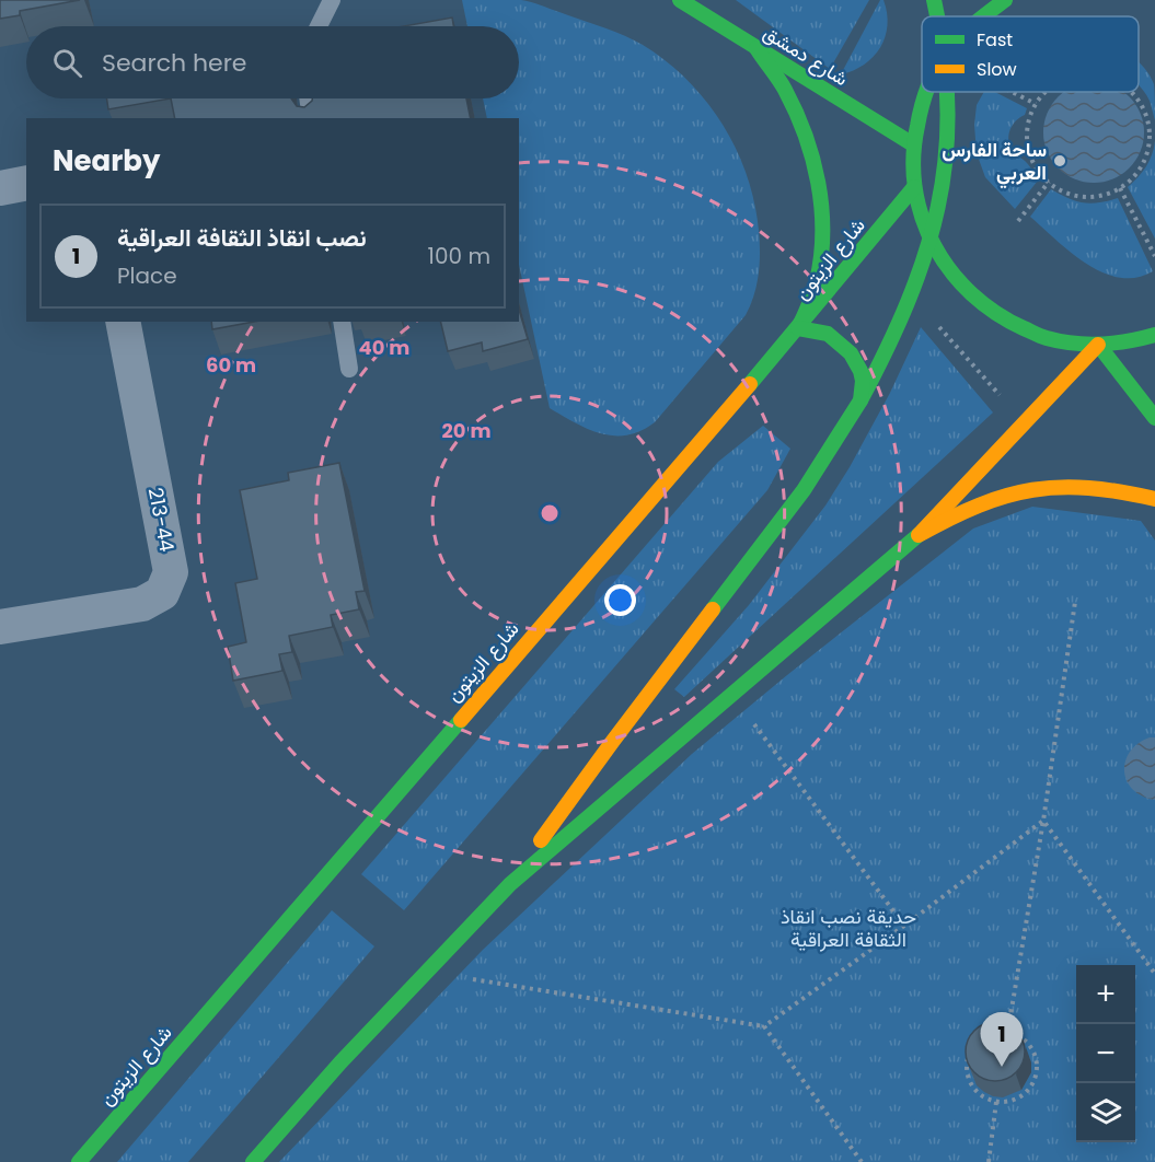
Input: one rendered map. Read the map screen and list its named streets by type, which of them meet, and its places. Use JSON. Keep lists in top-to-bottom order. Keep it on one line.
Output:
{"streets":{"main road":["شارع دمشق","شارع الزيتون"],"street":["213-44"]},"parks":["حديقة نصب انقاذ الثقافة العراقية"],"places":["ساحة الفارس العربي"],"legend":["Fast","Slow"],"page":{"search":"Search here","heading":"Nearby","list":[{"mark":"1","name":"نصب انقاذ الثقافة العراقية","note":"Place","value":"100 m"}],"map_buttons":["+","−"],"pins":"1"},"rings":["40 m","60 m","20 m"]}
